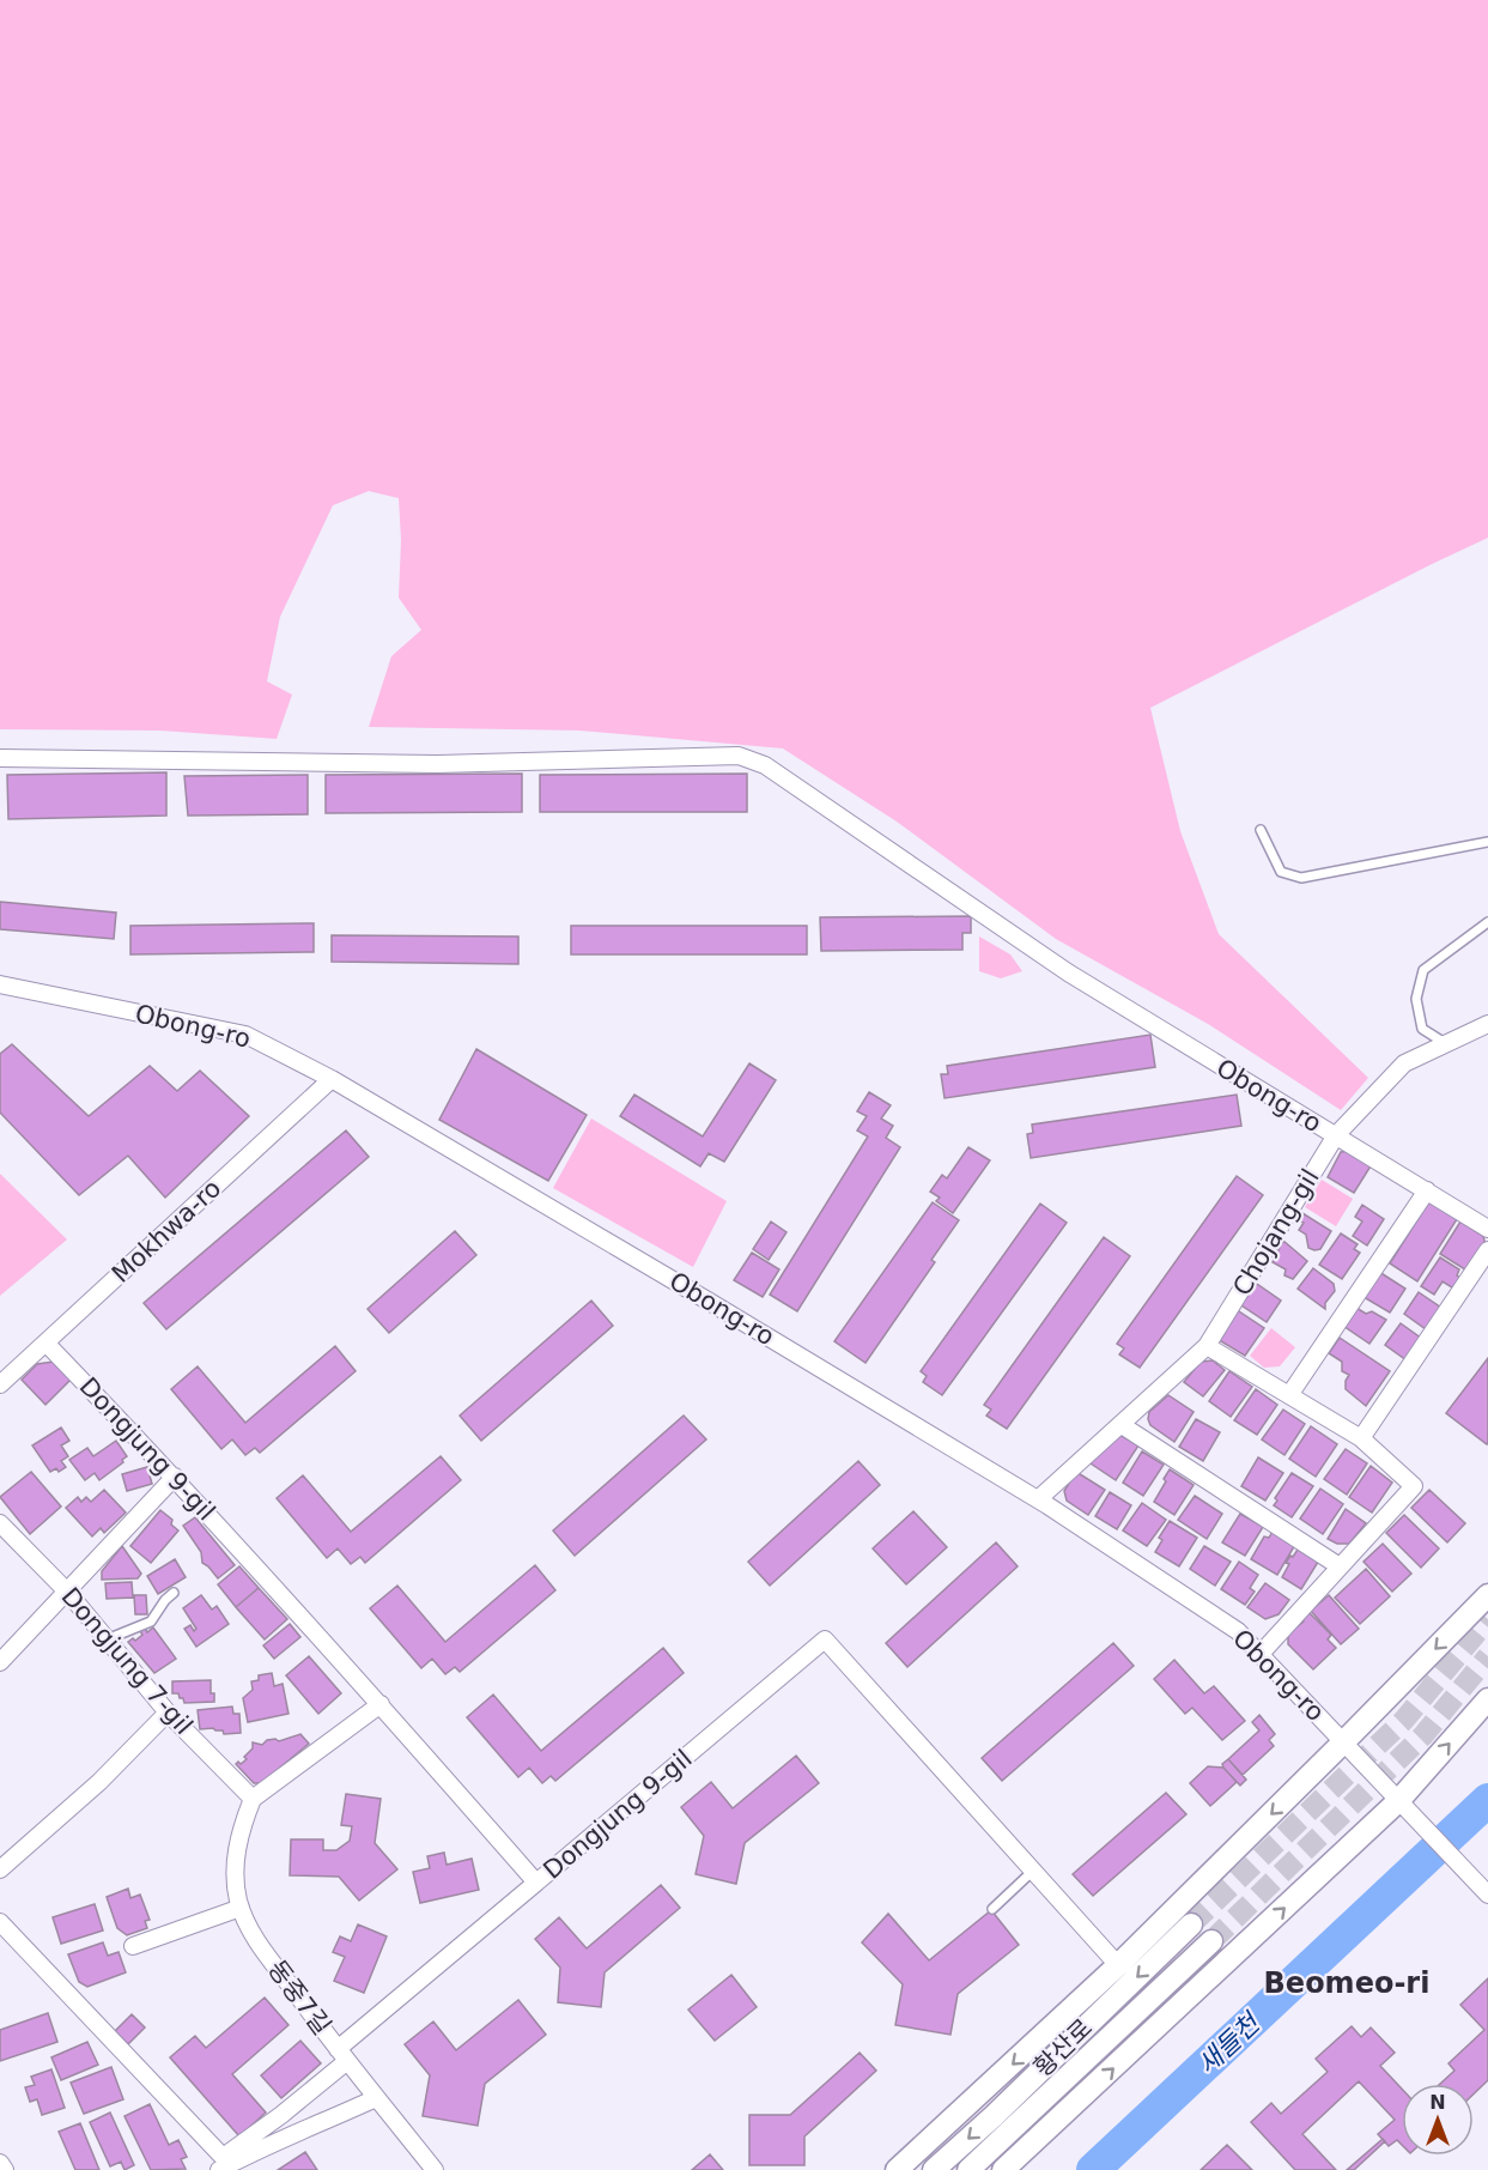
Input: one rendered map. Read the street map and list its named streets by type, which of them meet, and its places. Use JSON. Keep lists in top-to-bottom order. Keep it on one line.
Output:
{"streets":{"main road":["황산로"],"street":["Obong-ro","Mokhwa-ro","Chojang-gil","Dongjung 9-gil","Dongjung 7-gil","동중7길"]},"crossings":[["Obong-ro","Mokhwa-ro"],["Obong-ro","Chojang-gil"],["Mokhwa-ro","Dongjung 9-gil"],["Dongjung 7-gil","동중7길"]],"districts":["Beomeo-ri"],"water":["새들천"],"north":"top"}
